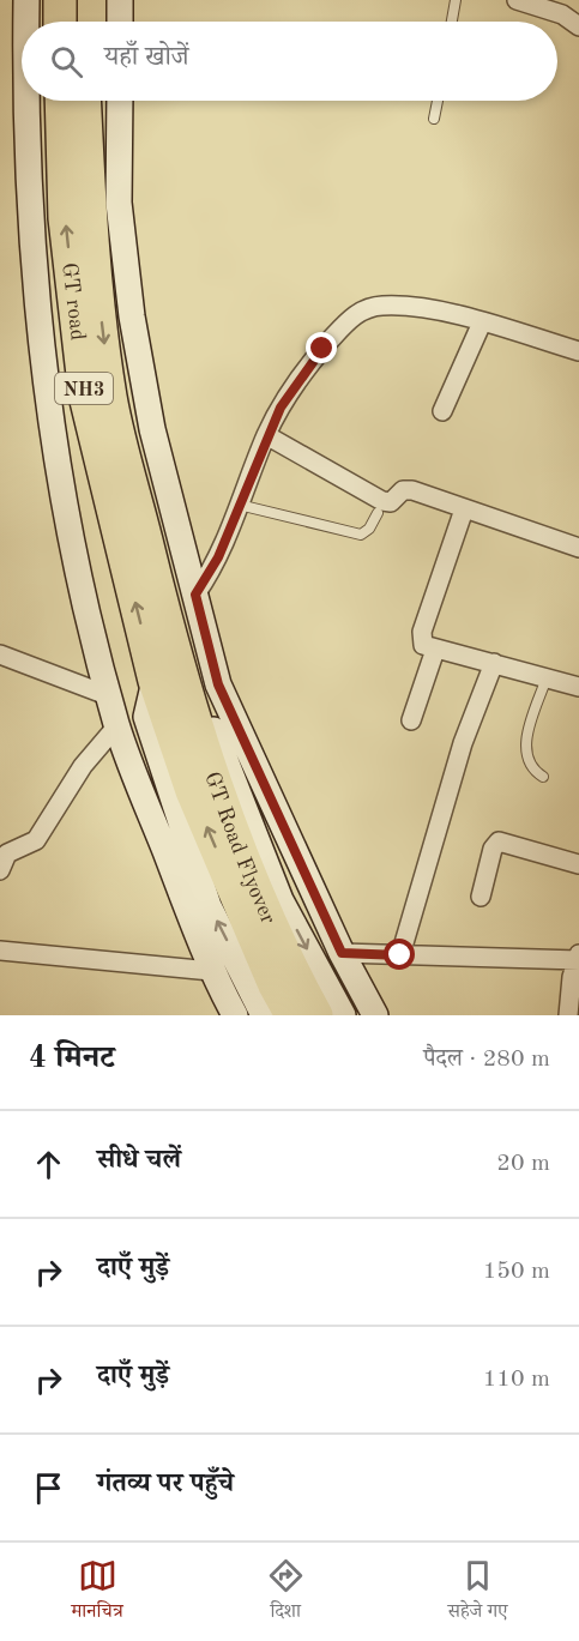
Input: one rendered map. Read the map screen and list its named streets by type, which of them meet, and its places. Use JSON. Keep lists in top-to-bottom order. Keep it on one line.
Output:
{"streets":{"highway":["GT road","NH3","GT Road Flyover"]},"crossings":[["GT road","GT Road Flyover"]],"page":{"search":"यहाँ खोजें","heading":["4 मिनट","पैदल · 280 m"],"list":[["सीधे चलें","20 m"],["दाएँ मुड़ें","150 m"],["दाएँ मुड़ें","110 m"],"गंतव्य पर पहुँचे"],"nav":["मानचित्र","दिशा","सहेजे गए"]}}
